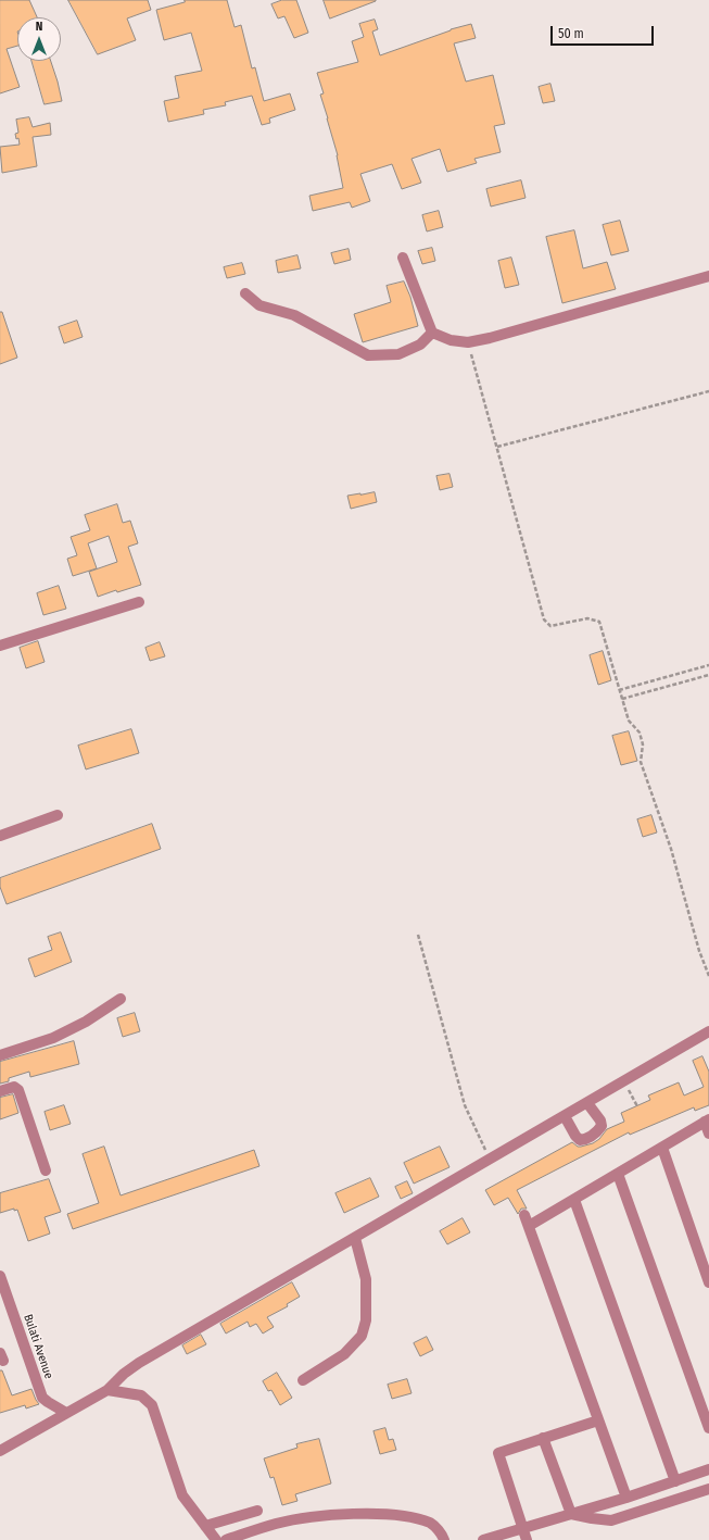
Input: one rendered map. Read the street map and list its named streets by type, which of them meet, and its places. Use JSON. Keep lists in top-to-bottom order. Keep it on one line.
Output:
{"streets":{"street":["Bulati Avenue"]},"scale_bar":"50 m","north":"top"}
